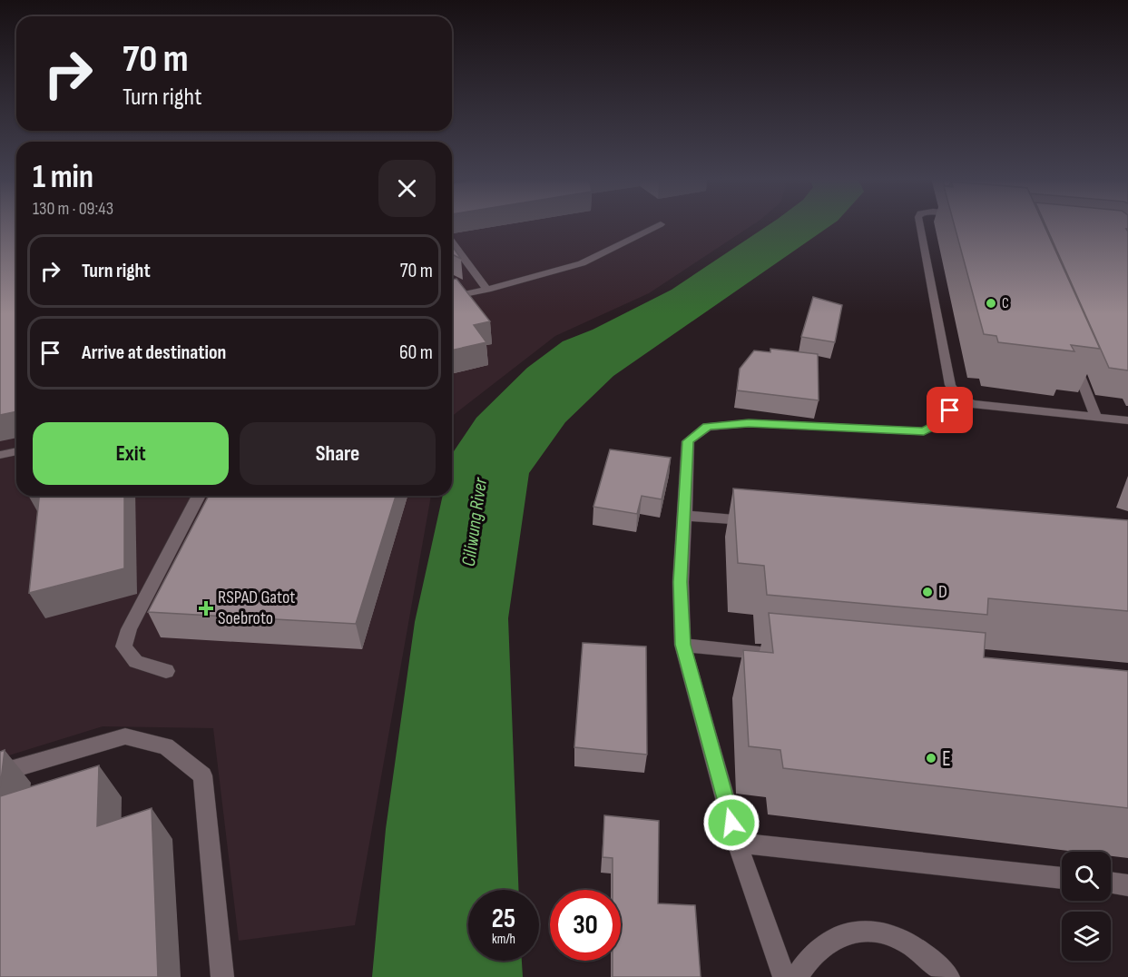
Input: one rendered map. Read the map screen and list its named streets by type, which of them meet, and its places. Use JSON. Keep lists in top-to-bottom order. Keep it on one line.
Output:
{"water":["Ciliwung River"],"places":{"other":["C","D","E"],"health":["RSPAD Gatot Soebroto"]},"page":{"turn":["70 m","Turn right"],"heading":["1 min","130 m · 09:43"],"list":[{"name":"Turn right","value":"70 m"},{"name":"Arrive at destination","value":"60 m"}],"buttons":["Exit","Share"],"speed":"25 km/h","limit":"30"}}
